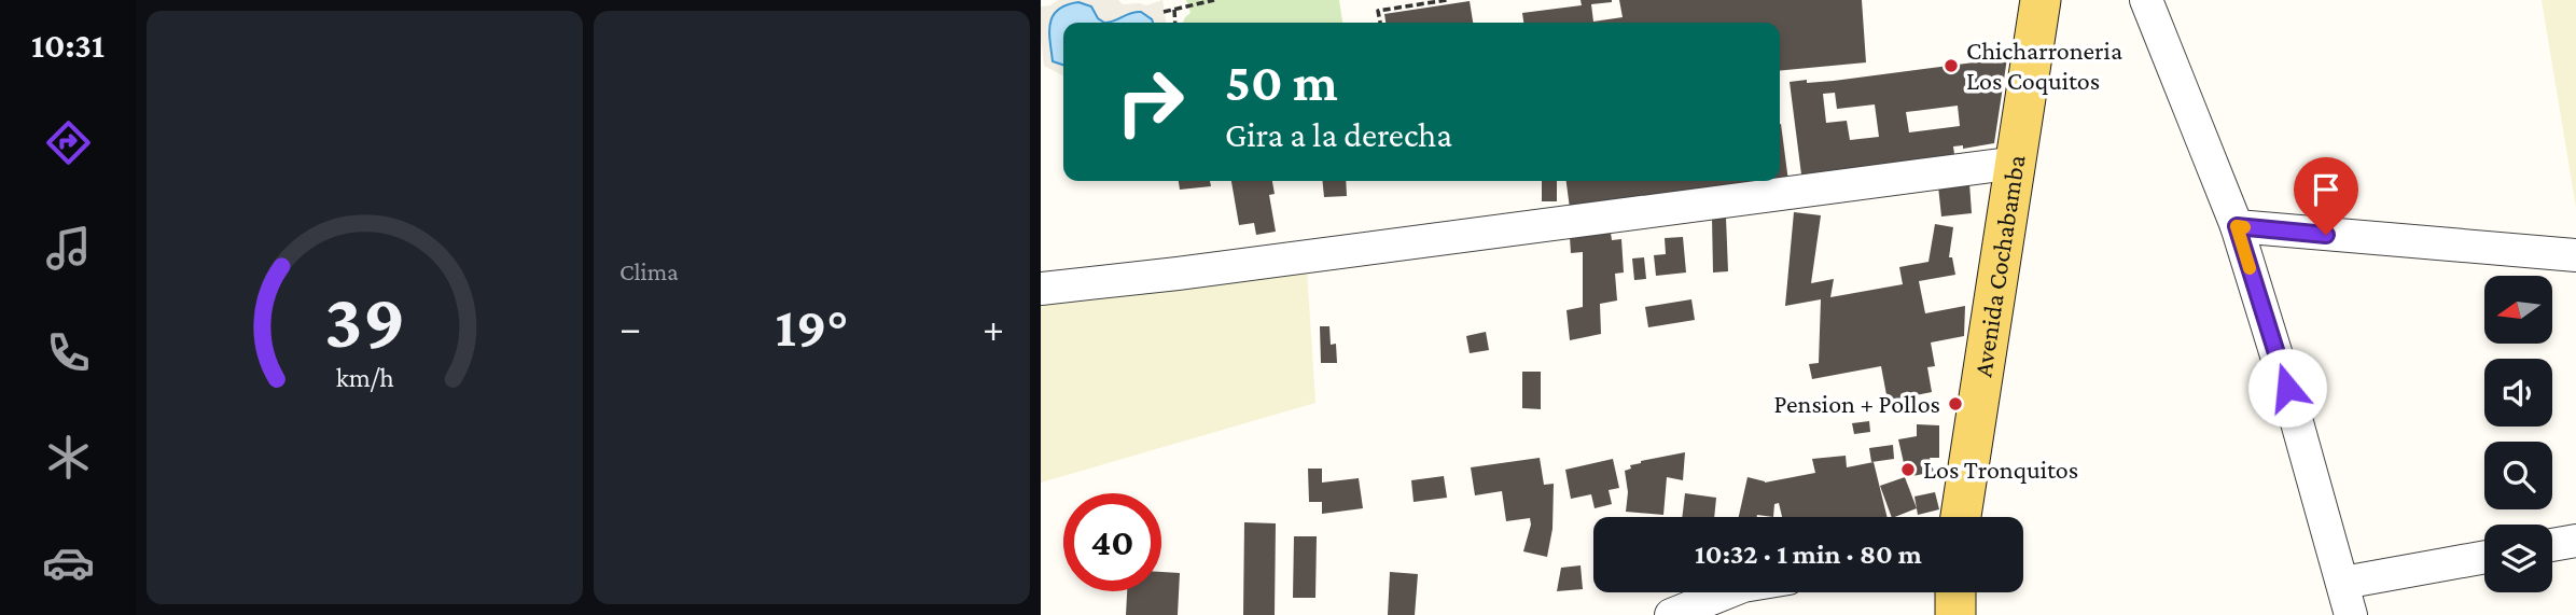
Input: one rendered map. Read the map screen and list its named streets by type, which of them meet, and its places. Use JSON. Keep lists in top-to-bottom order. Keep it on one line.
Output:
{"streets":{"main road":["Avenida Cochabamba"]},"places":["Chicharroneria Los Coquitos","Pension + Pollos","Los Tronquitos"],"north":"left","page":{"tabs":"10:31","tile":"Clima","turn":["50 m","Gira a la derecha"],"heat":["−","19°","+"],"limit":"40","trip":"10:32 · 1 min · 80 m","gauge":["39","km/h"]}}
